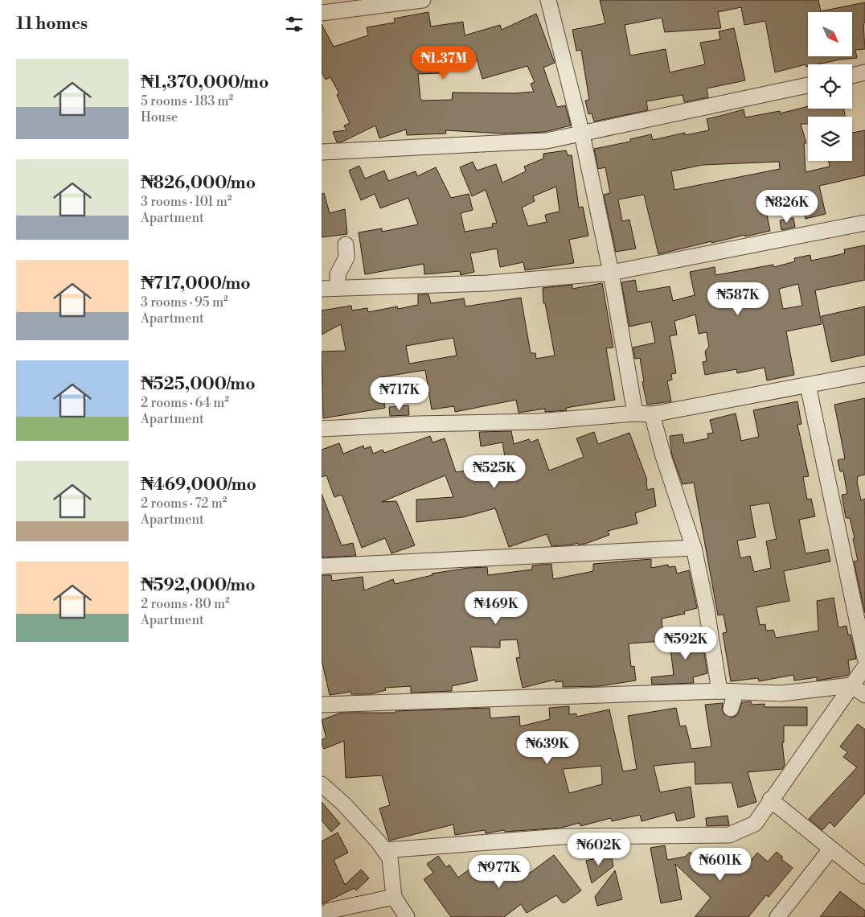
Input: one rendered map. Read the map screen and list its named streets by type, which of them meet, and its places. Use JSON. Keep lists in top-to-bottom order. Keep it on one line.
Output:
{"north":"bottom right","page":{"heading":"11 homes","price":["₦1.37M","₦826K","₦587K","₦717K","₦525K","₦469K","₦592K","₦639K","₦602K","₦601K","₦977K"],"list":[{"name":"₦1,370,000/mo","note":"5 rooms · 183 m² · House"},{"name":"₦826,000/mo","note":"3 rooms · 101 m² · Apartment"},{"name":"₦717,000/mo","note":"3 rooms · 95 m² · Apartment"},{"name":"₦525,000/mo","note":"2 rooms · 64 m² · Apartment"},{"name":"₦469,000/mo","note":"2 rooms · 72 m² · Apartment"},{"name":"₦592,000/mo","note":"2 rooms · 80 m² · Apartment"}]}}
